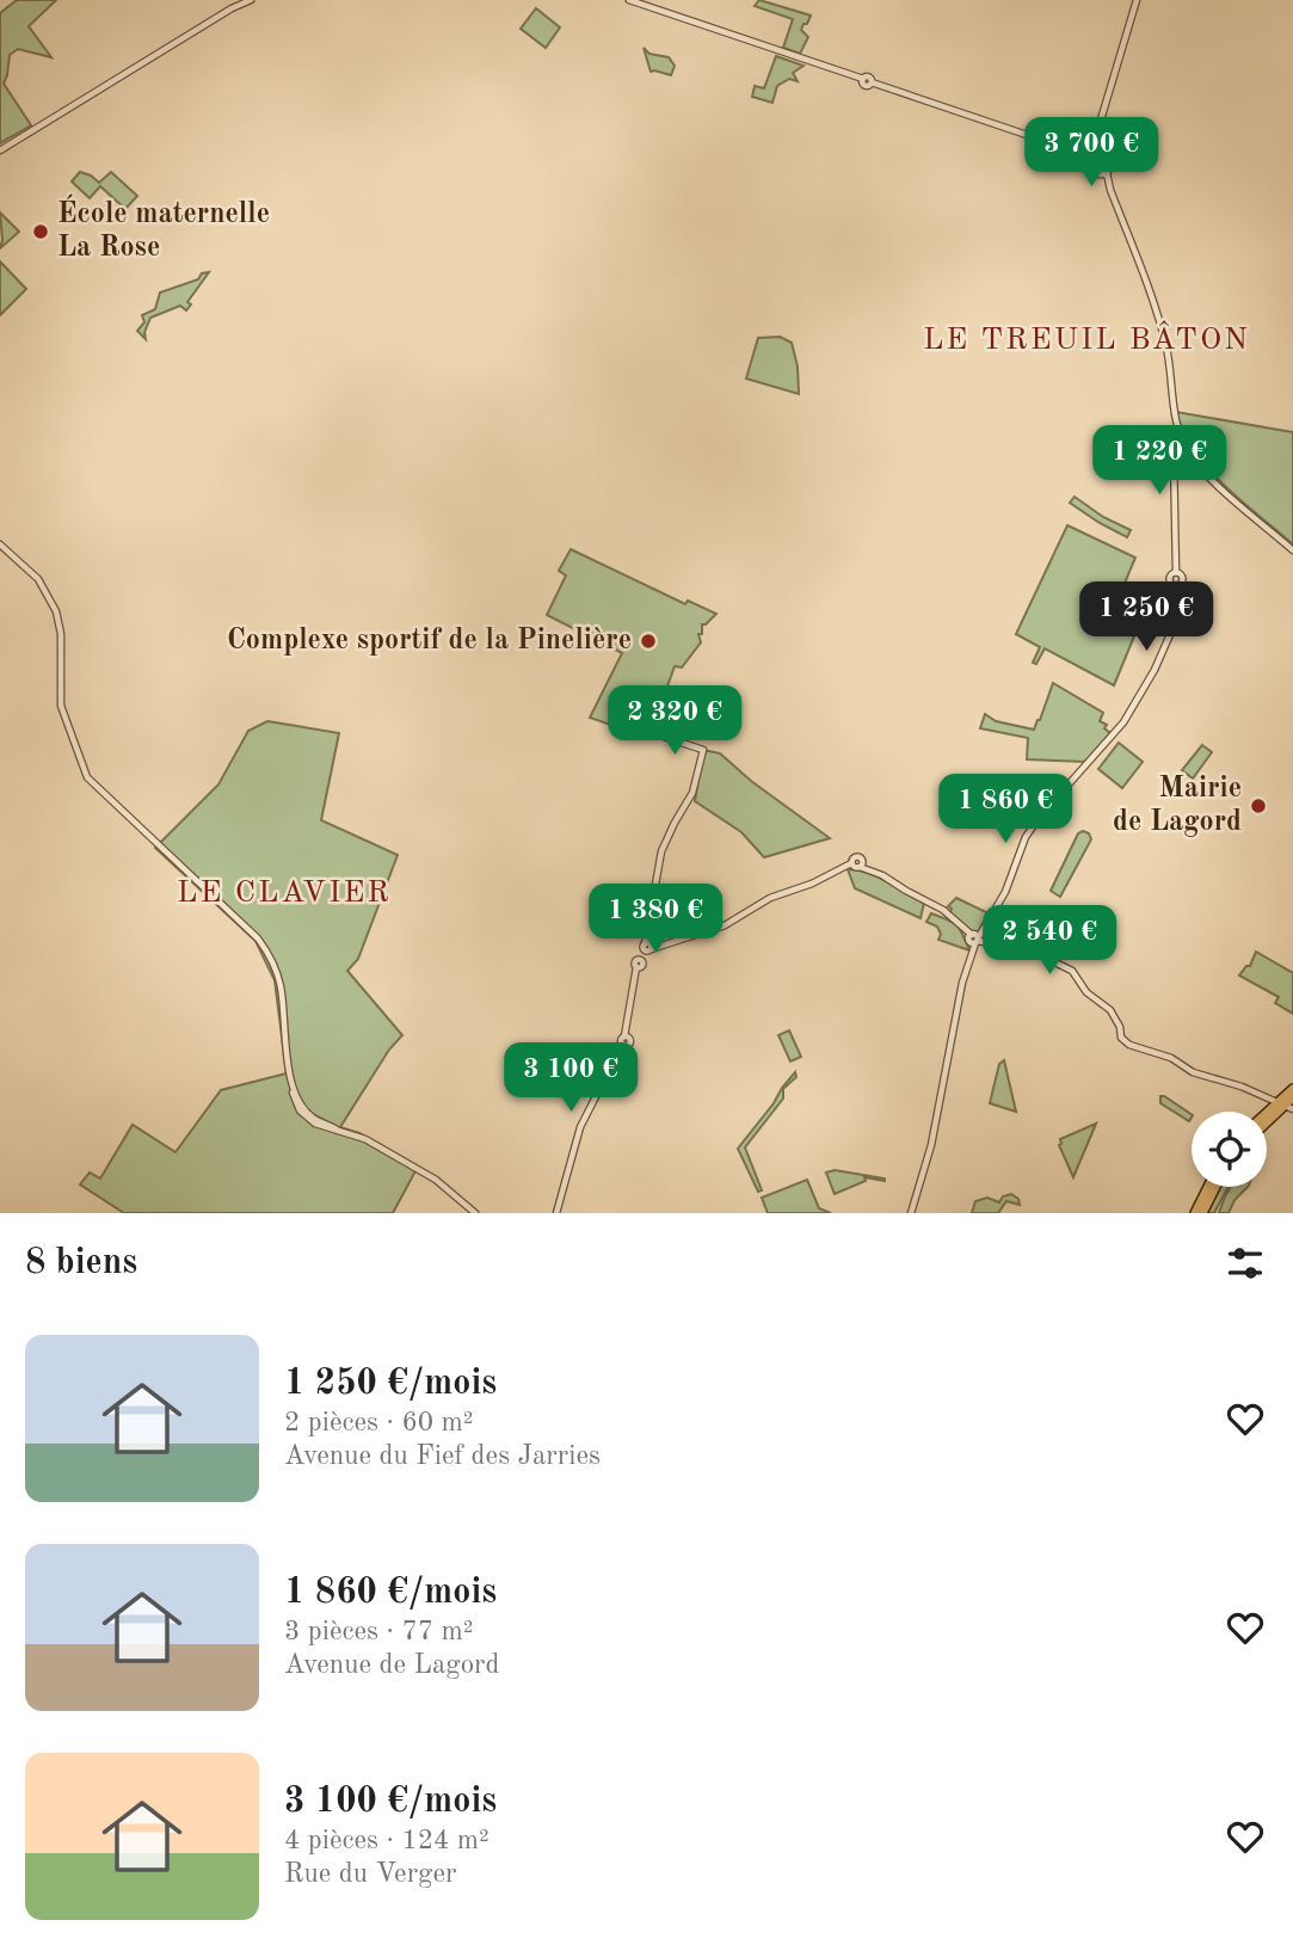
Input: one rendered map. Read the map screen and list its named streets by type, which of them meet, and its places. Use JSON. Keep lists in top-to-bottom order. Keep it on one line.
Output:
{"districts":["LE TREUIL BÂTON","LE CLAVIER"],"places":["École maternelle La Rose","Complexe sportif de la Pinelière","Mairie de Lagord"],"page":{"price":["3 700 €","1 220 €","1 250 €","2 320 €","1 860 €","1 380 €","2 540 €","3 100 €"],"heading":"8 biens","list":[{"name":"1 250 €/mois","note":"2 pièces · 60 m² · Avenue du Fief des Jarries"},{"name":"1 860 €/mois","note":"3 pièces · 77 m² · Avenue de Lagord"},{"name":"3 100 €/mois","note":"4 pièces · 124 m² · Rue du Verger"}]}}
